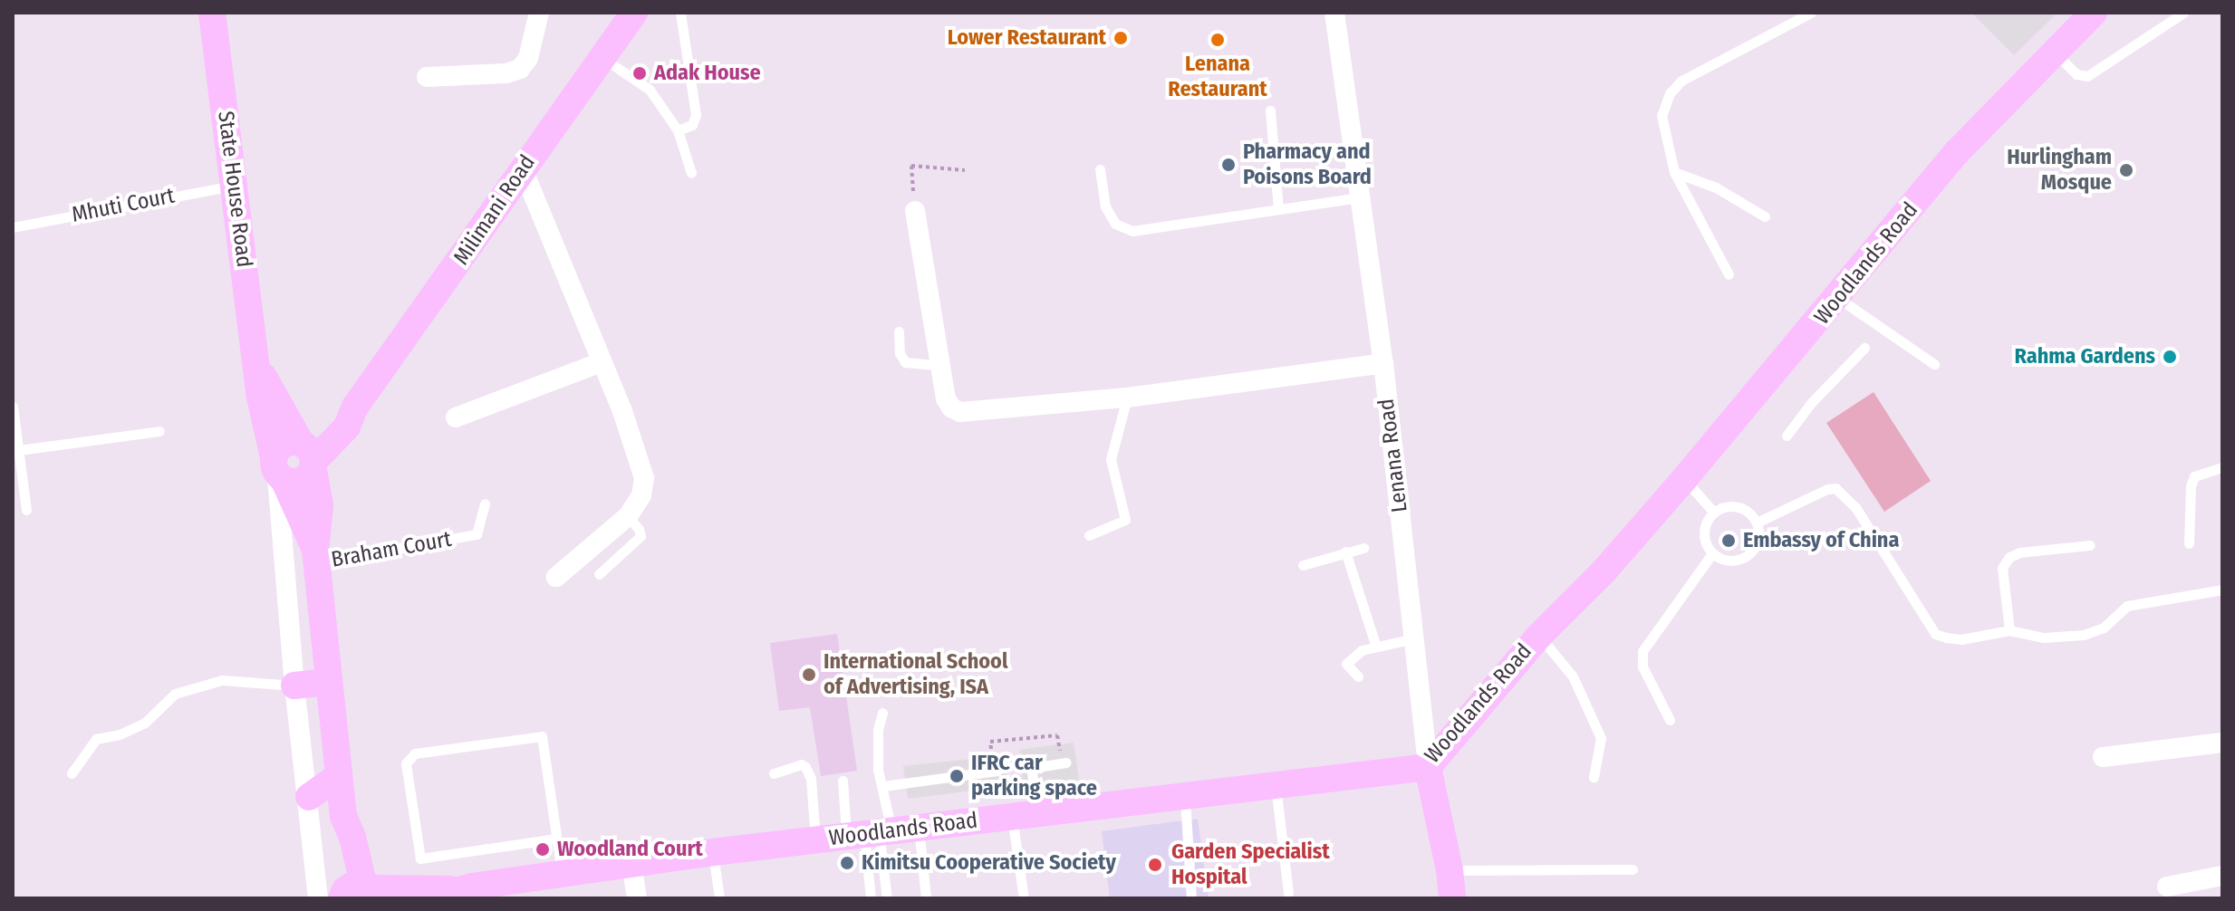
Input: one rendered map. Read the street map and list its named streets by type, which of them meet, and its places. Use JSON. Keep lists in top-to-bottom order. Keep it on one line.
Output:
{"streets":{"street":["State House Road","Milimani Road","Woodlands Road","Lenana Road"],"lane":["Mhuti Court","Braham Court"]},"crossings":[["State House Road","Mhuti Court"],["State House Road","Milimani Road"],["State House Road","Woodlands Road"],["State House Road","Braham Court"],["Woodlands Road","Lenana Road"]],"places":["Lower Restaurant","Lenana Restaurant","Adak House","Pharmacy and Poisons Board","Hurlingham Mosque","Rahma Gardens","Embassy of China","International School of Advertising, ISA","IFRC car parking space","Woodland Court","Kimitsu Cooperative Society","Garden Specialist Hospital"]}
